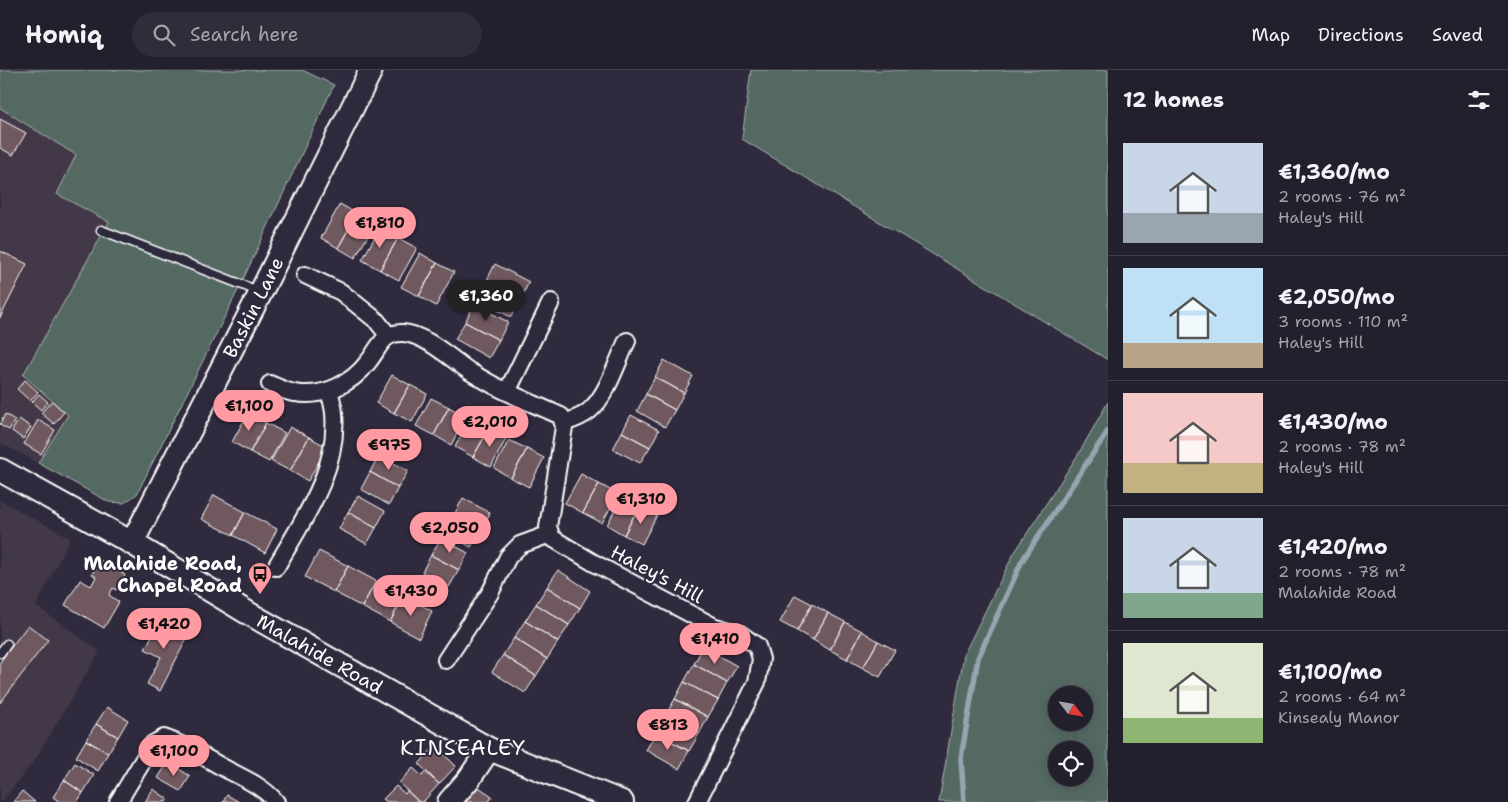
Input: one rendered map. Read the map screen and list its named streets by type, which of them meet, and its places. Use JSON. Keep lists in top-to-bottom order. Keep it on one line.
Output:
{"streets":{"main road":["Baskin Lane","Malahide Road"],"street":["Haley's Hill"]},"crossings":[["Baskin Lane","Malahide Road"]],"districts":["KINSEALEY"],"places":{"bus stop":["Malahide Road, Chapel Road"]},"north":"bottom right","page":{"header":"Homiq","search":"Search here","nav":["Map","Directions","Saved"],"heading":"12 homes","list":[{"name":"€1,360/mo","note":"2 rooms · 76 m² · Haley's Hill"},{"name":"€2,050/mo","note":"3 rooms · 110 m² · Haley's Hill"},{"name":"€1,430/mo","note":"2 rooms · 78 m² · Haley's Hill"},{"name":"€1,420/mo","note":"2 rooms · 78 m² · Malahide Road"},{"name":"€1,100/mo","note":"2 rooms · 64 m² · Kinsealy Manor"}],"price":["€1,810","€1,360","€1,100","€2,010","€975","€1,310","€2,050","€1,430","€1,420","€1,410","€813","€1,100"]}}
